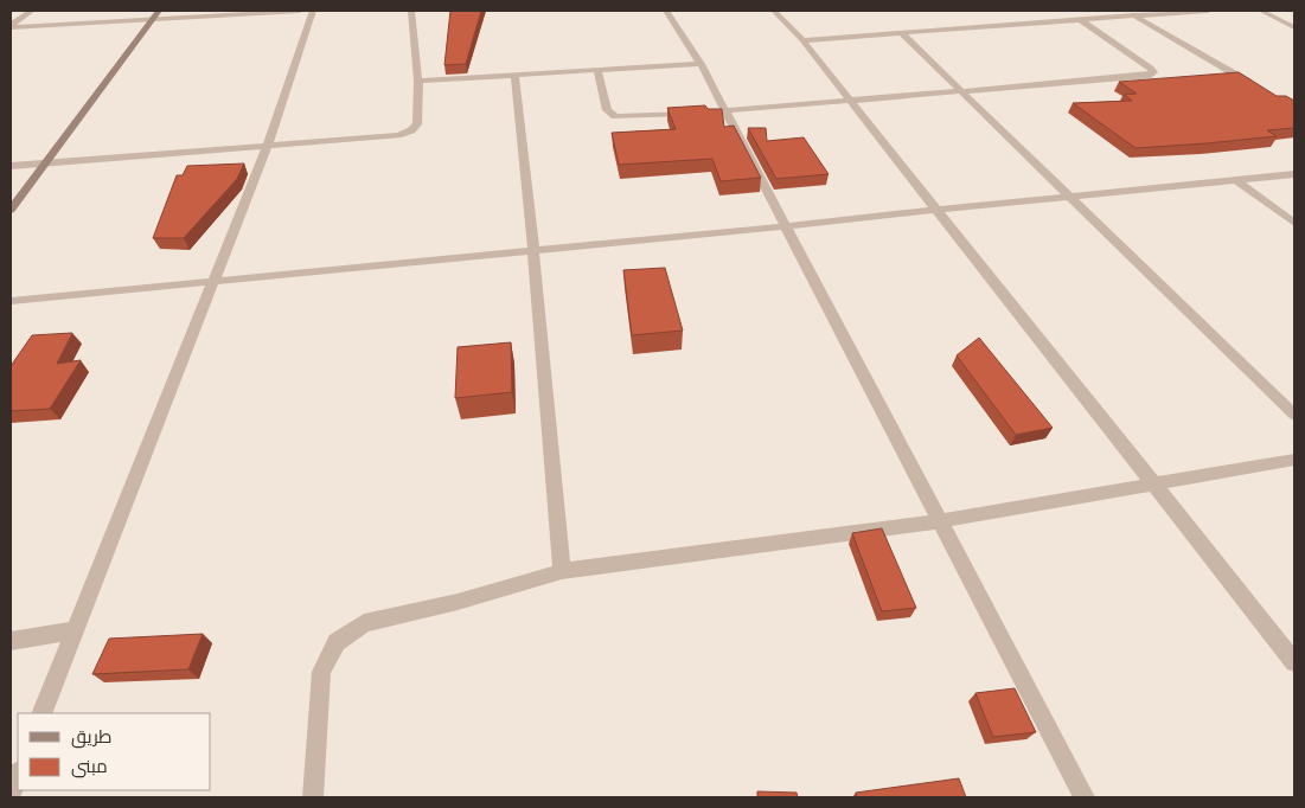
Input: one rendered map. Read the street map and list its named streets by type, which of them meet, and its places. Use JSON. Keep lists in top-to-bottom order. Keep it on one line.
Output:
{"legend":["طريق","مبنى"]}
